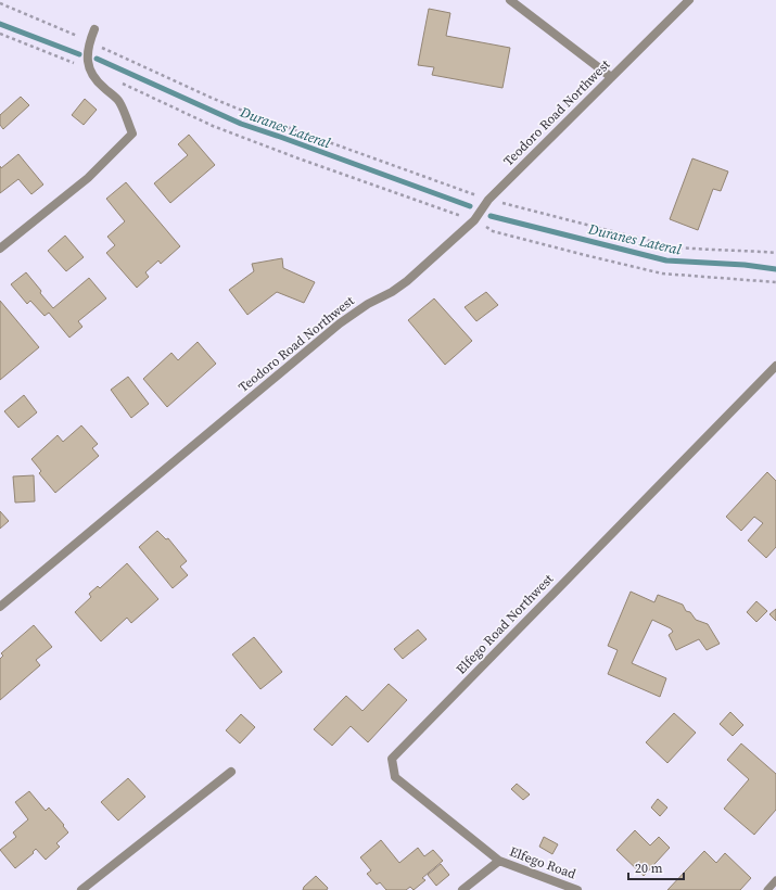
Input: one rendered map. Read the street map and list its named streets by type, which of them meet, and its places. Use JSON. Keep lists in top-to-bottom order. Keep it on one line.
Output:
{"streets":{"street":["Teodoro Road Northwest","Elfego Road Northwest","Elfego Road"]},"crossings":[["Elfego Road Northwest","Elfego Road"]],"water":["Duranes Lateral"],"scale_bar":"20 m"}
